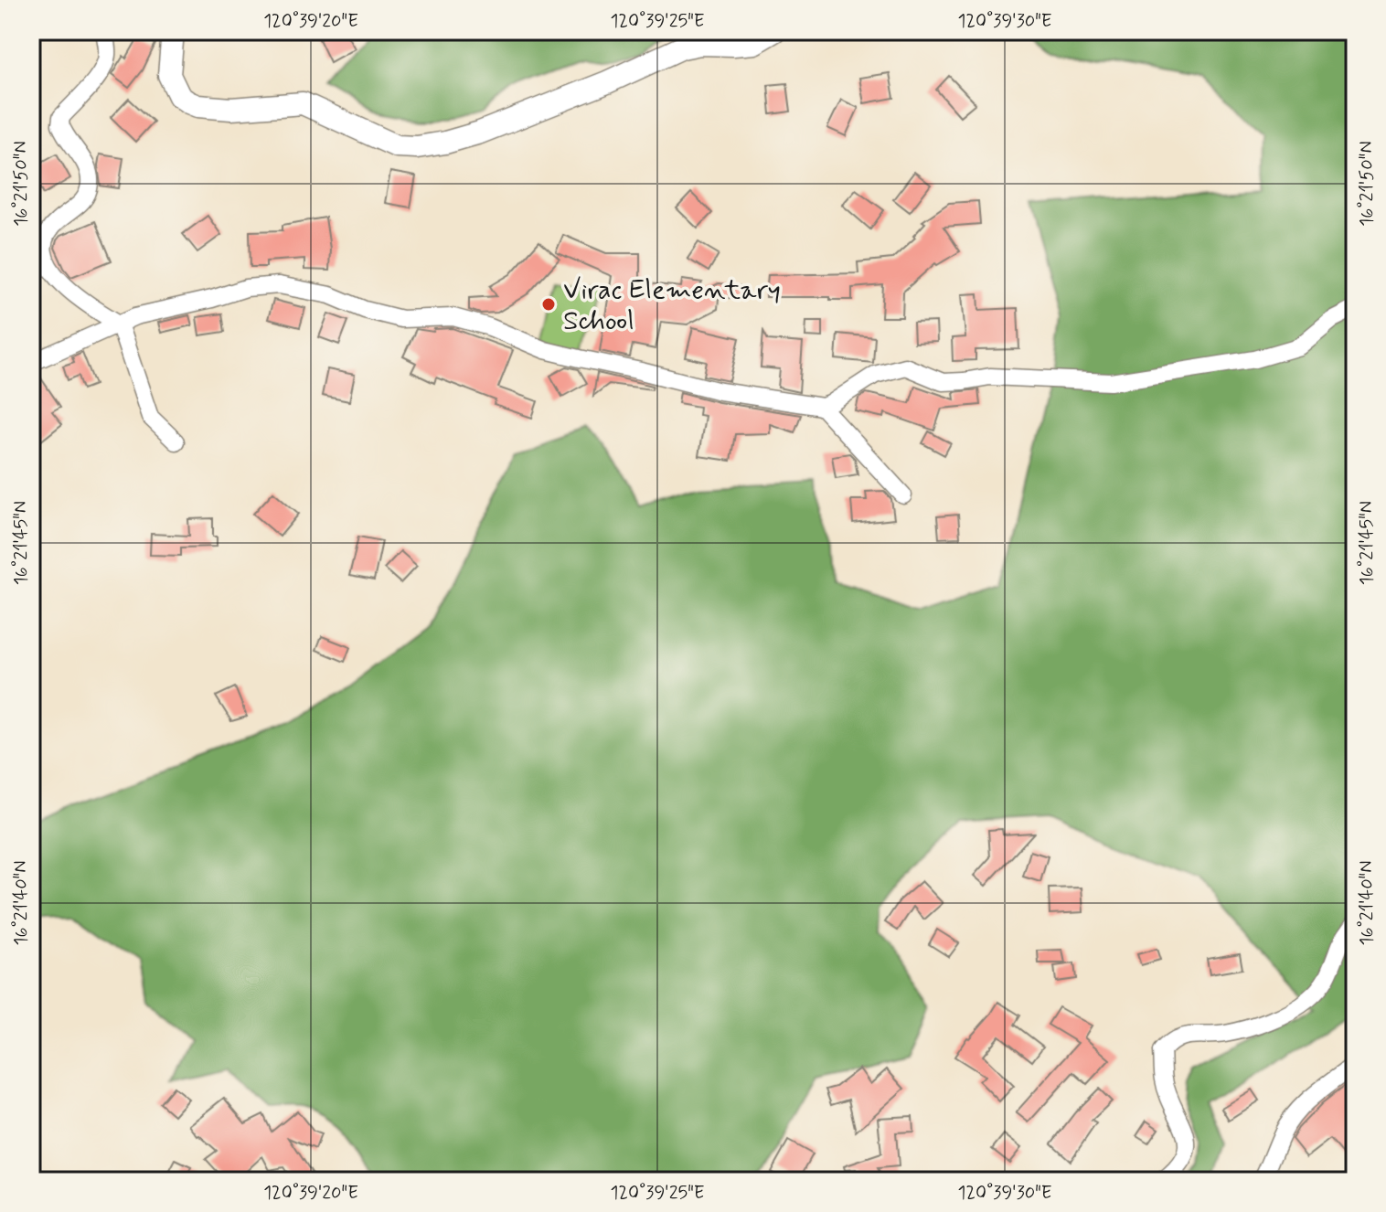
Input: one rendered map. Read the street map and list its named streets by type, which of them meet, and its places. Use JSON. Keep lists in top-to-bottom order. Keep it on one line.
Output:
{"places":["Virac Elementary School"],"coordinates":["120°39'20\"E","120°39'25\"E","120°39'30\"E","16°21'50\"N","16°21'45\"N","16°21'40\"N"]}
